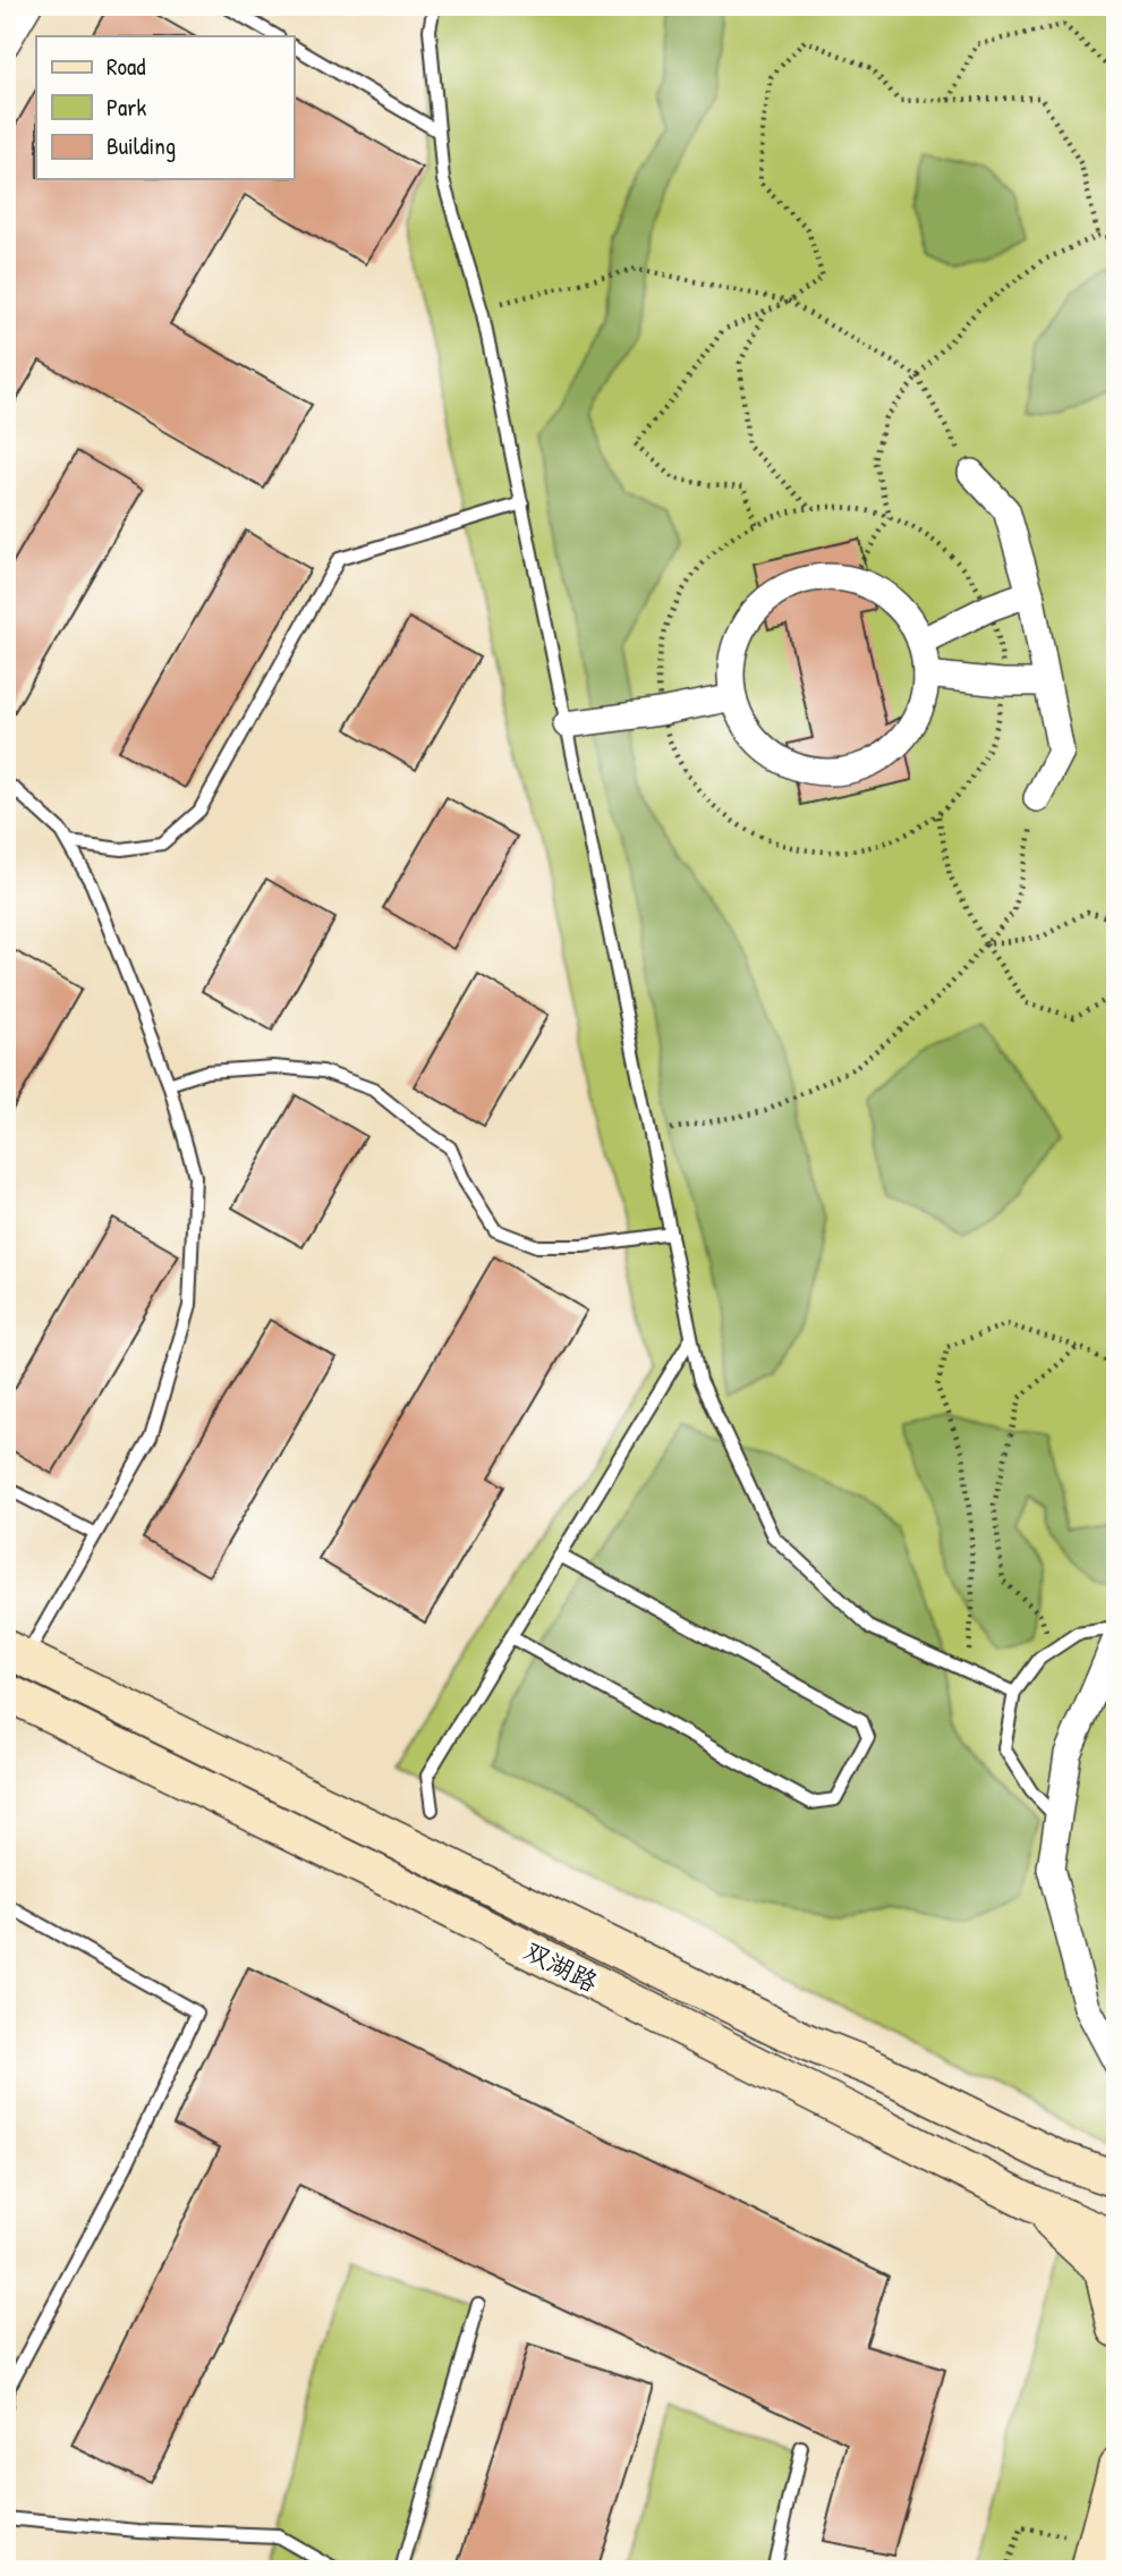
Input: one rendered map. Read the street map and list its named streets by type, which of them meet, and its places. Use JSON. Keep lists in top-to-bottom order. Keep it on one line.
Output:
{"streets":{"main road":["双湖路"]},"legend":["Road","Park","Building"]}
